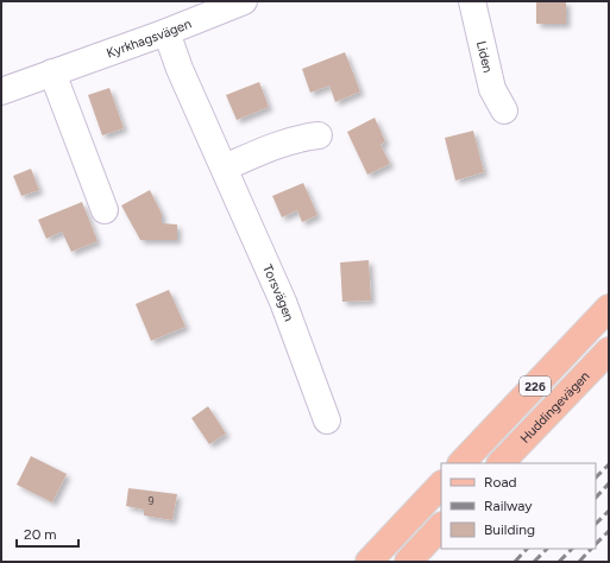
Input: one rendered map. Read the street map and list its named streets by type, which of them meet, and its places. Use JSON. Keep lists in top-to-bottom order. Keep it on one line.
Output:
{"streets":{"main road":["226","Huddingevägen"],"street":["Kyrkhagsvägen","Liden","Torsvägen"]},"crossings":[["Kyrkhagsvägen","Torsvägen"]],"house_numbers":["9"],"legend":["Road","Railway","Building"],"scale_bar":"20 m"}
